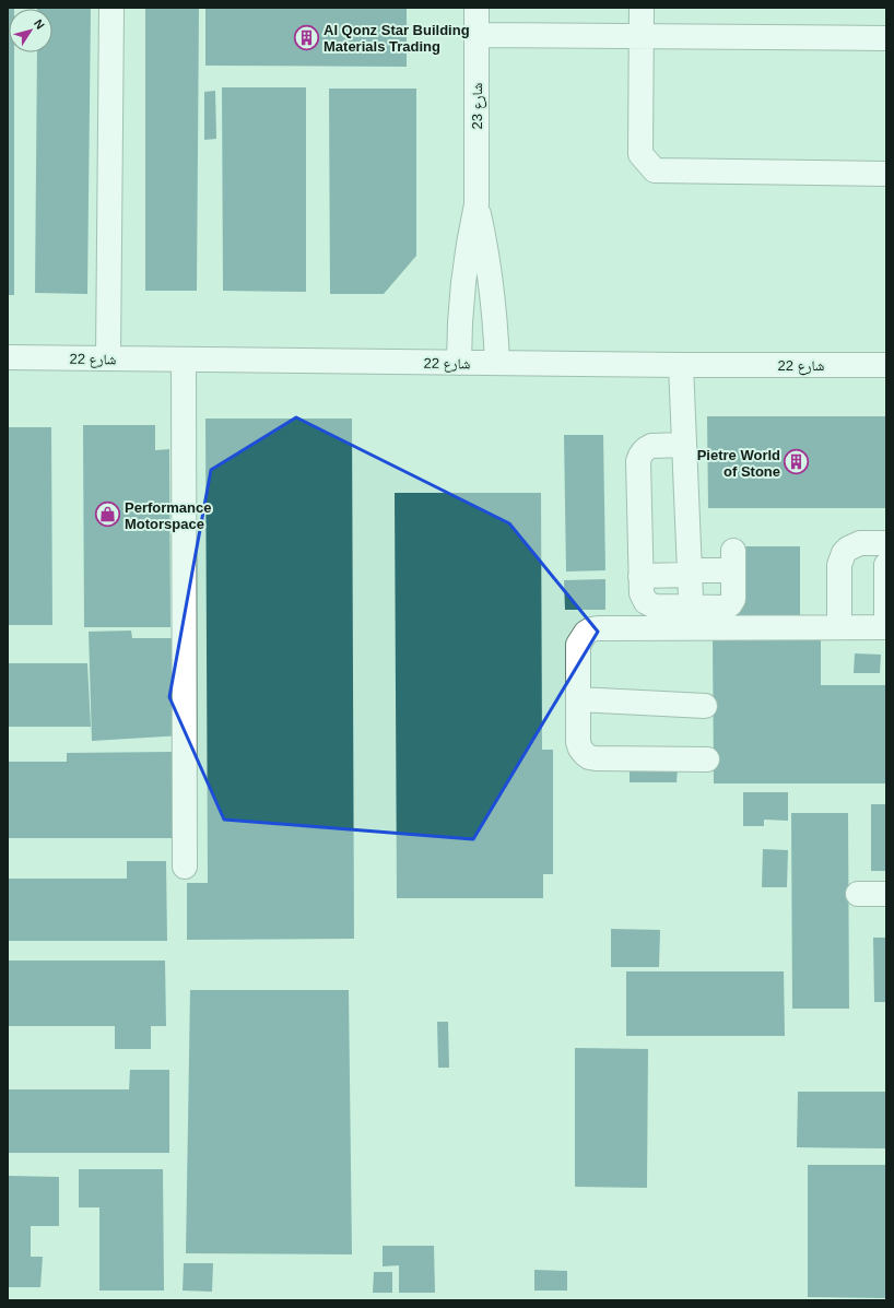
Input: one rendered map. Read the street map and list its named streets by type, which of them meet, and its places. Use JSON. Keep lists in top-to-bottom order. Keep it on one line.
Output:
{"streets":{"street":["شارع 23","شارع 22"]},"crossings":[["شارع 23","شارع 22"]],"places":{"building":["Al Qonz Star Building Materials Trading","Pietre World of Stone"],"shop":["Performance Motorspace"]},"north":"top right"}
